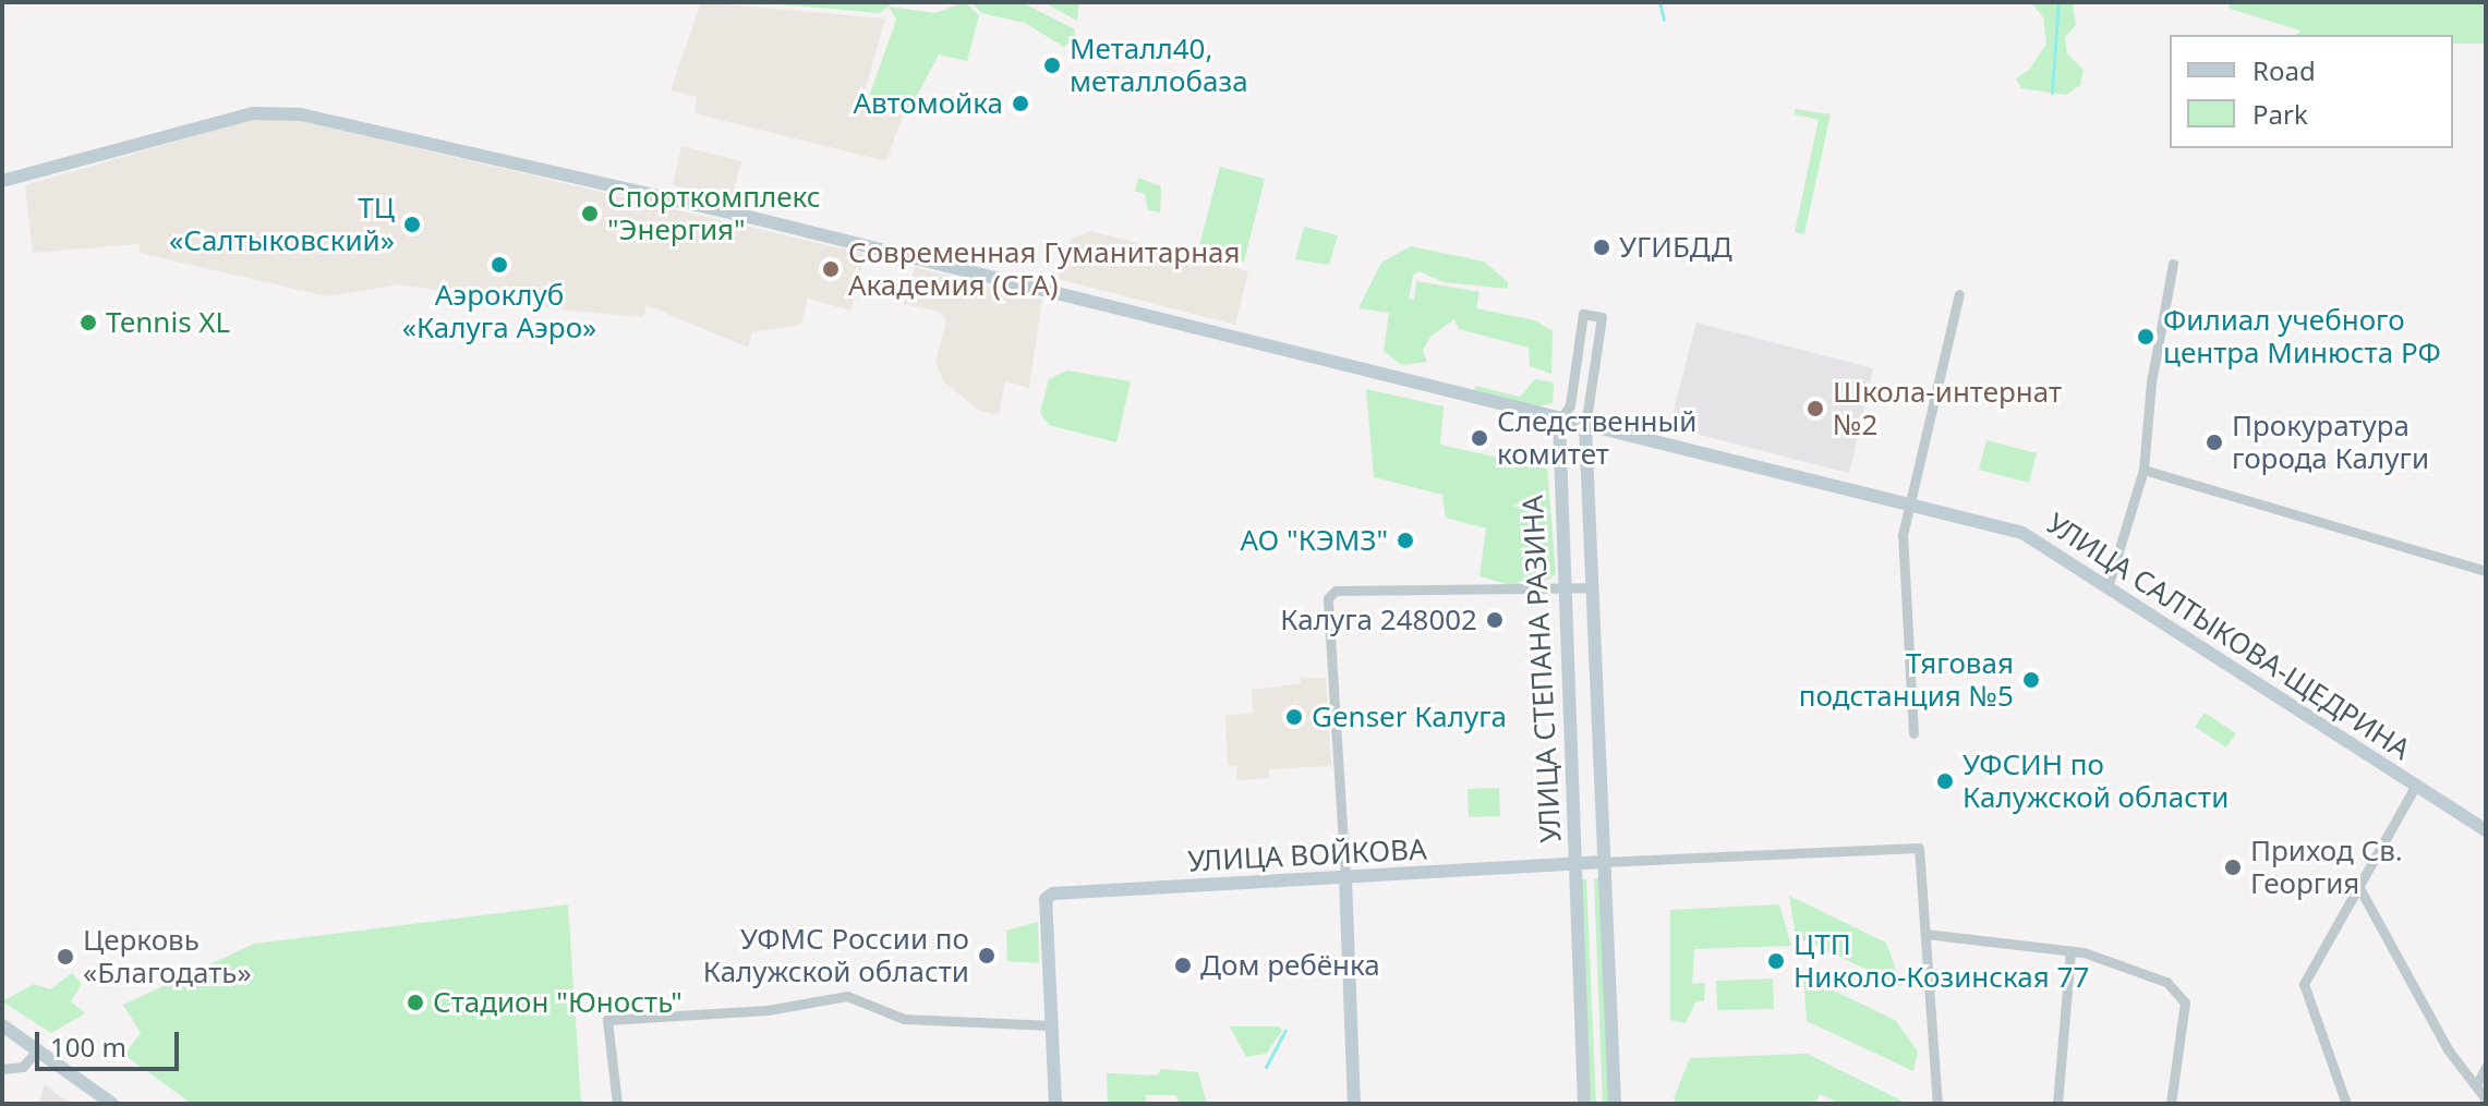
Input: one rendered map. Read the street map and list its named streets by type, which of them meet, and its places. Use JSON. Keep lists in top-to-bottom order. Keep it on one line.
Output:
{"streets":{"main road":["УЛИЦА САЛТЫКОВА-ЩЕДРИНА","УЛИЦА СТЕПАНА РАЗИНА","УЛИЦА ВОЙКОВА"]},"crossings":[["УЛИЦА САЛТЫКОВА-ЩЕДРИНА","УЛИЦА СТЕПАНА РАЗИНА"],["УЛИЦА СТЕПАНА РАЗИНА","УЛИЦА ВОЙКОВА"]],"places":["Металл40, металлобаза","Автомойка","Спорткомплекс \"Энергия\"","ТЦ «Салтыковский»","УГИБДД","Аэроклуб «Калуга Аэро»","Современная Гуманитарная Академия (СГА)","Tennis XL","Филиал учебного центра Минюста РФ","Школа-интернат №2","Следственный комитет","Прокуратура города Калуги","АО \"КЭМЗ\"","Калуга 248002","Тяговая подстанция №5","Genser Калуга","УФСИН по Калужской области","Приход Св. Георгия","УФМС России по Калужской области","Церковь «Благодать»","ЦТП Николо-Козинская 77","Дом ребёнка","Стадион \"Юность\""],"legend":["Road","Park"],"scale_bar":"100 m"}
